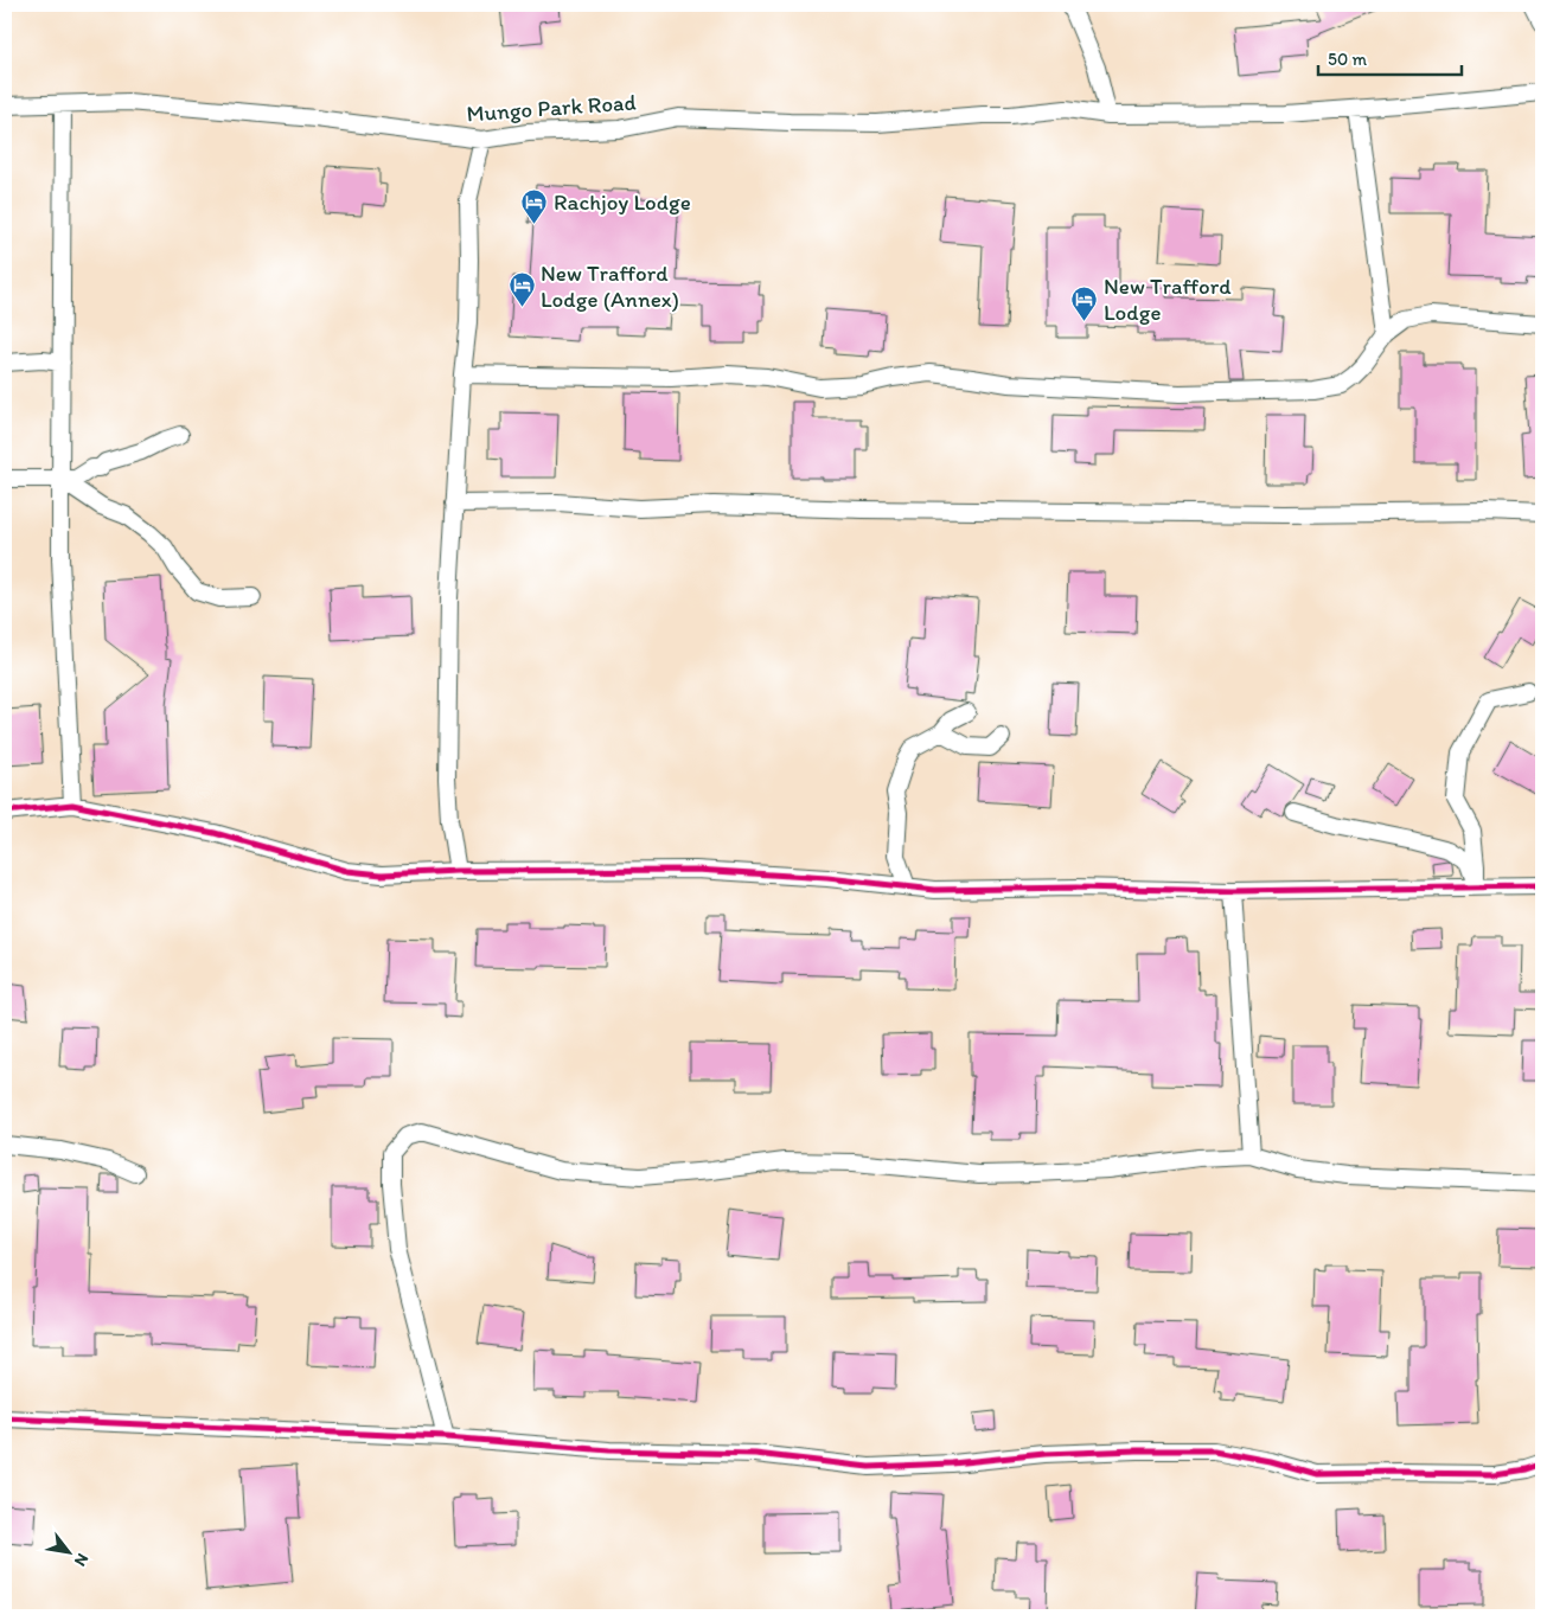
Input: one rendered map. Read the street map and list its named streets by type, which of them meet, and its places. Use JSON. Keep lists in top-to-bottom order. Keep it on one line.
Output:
{"streets":{"street":["Mungo Park Road"]},"places":{"hotel":["Rachjoy Lodge","New Trafford Lodge (Annex)","New Trafford Lodge"]},"scale_bar":"50 m","north":"bottom right"}
